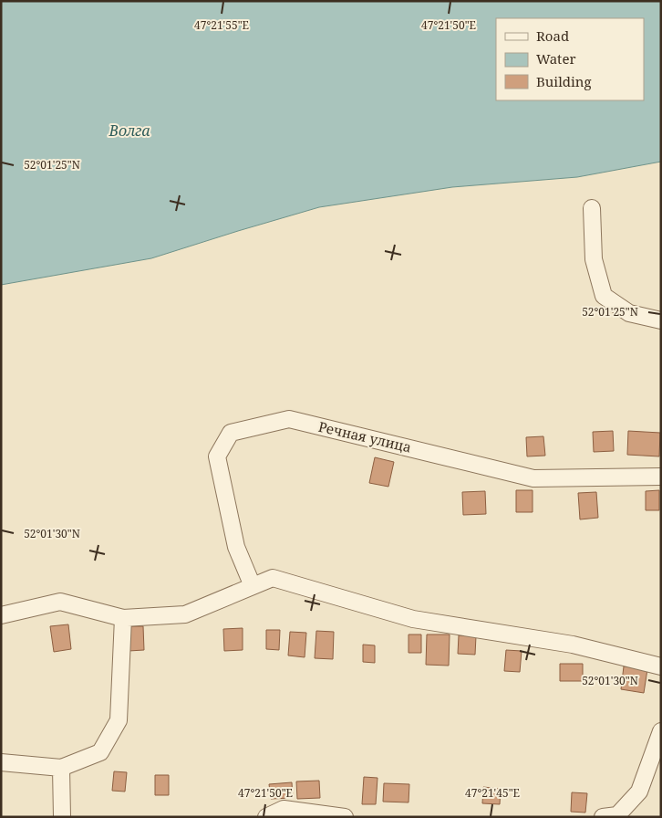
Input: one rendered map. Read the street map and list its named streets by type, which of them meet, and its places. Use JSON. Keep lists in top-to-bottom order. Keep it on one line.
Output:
{"streets":{"street":["Речная улица"]},"water":["Волга"],"legend":["Road","Water","Building"],"coordinates":["47°21'55\"E","47°21'50\"E","52°01'25\"N","52°01'30\"N","47°21'45\"E"]}
